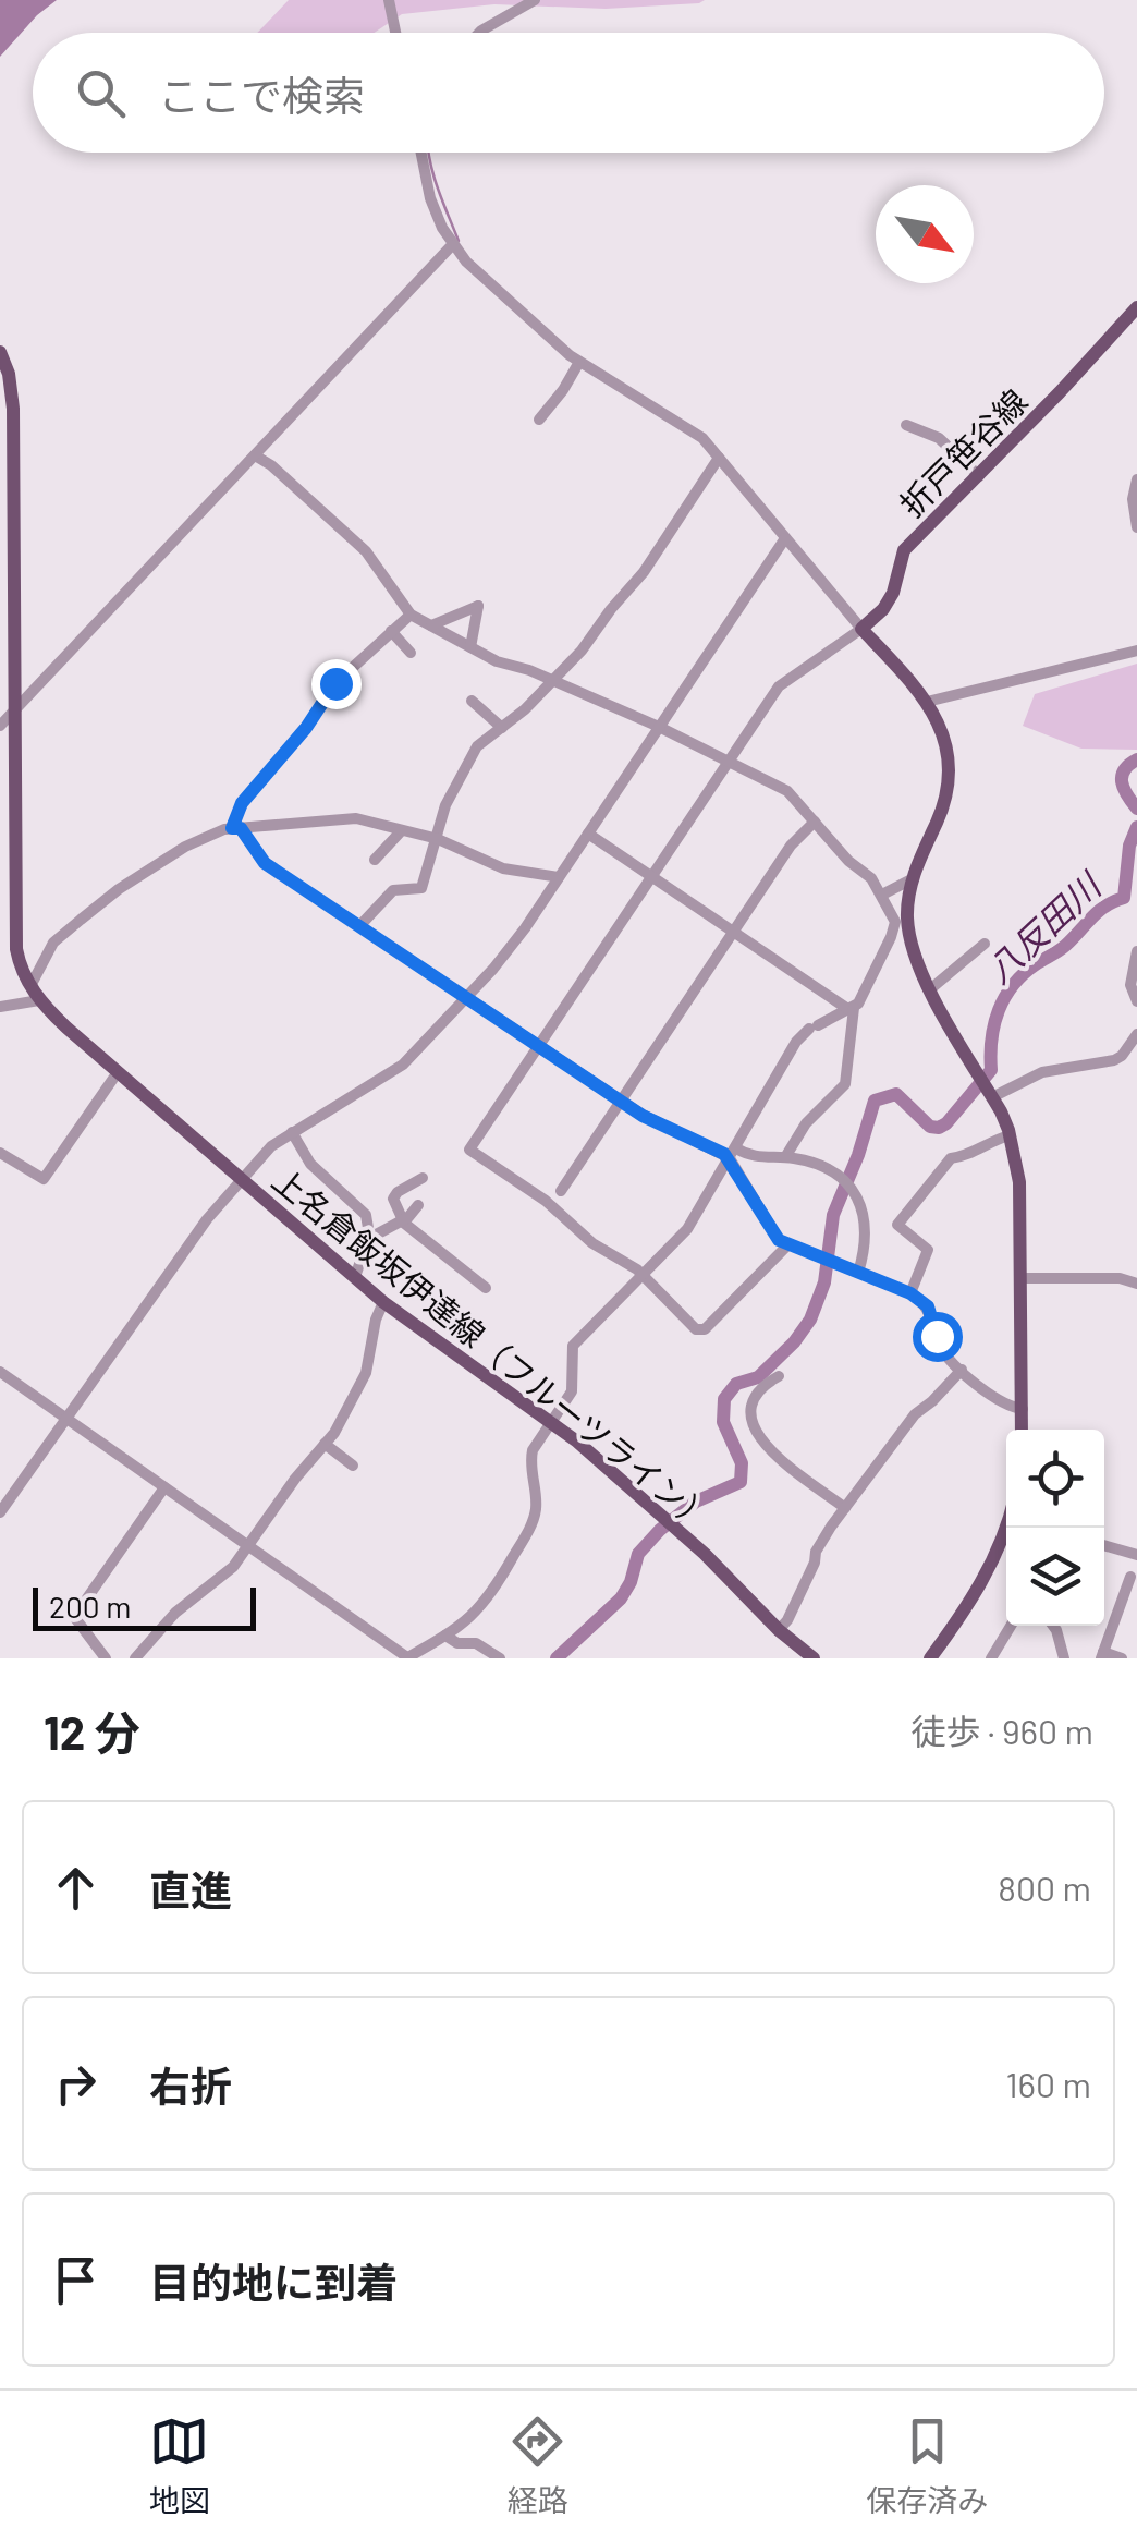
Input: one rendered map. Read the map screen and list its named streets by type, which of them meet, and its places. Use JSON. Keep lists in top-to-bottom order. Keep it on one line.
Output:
{"streets":{"main road":["折戸笹谷線","上名倉飯坂伊達線（フルーツライン）"]},"water":["八反田川"],"scale_bar":"200 m","north":"bottom right","page":{"search":"ここで検索","scale":"200 m","heading":["12 分","徒歩 · 960 m"],"list":[["直進","800 m"],["右折","160 m"],"目的地に到着"],"nav":["地図","経路","保存済み"]}}
